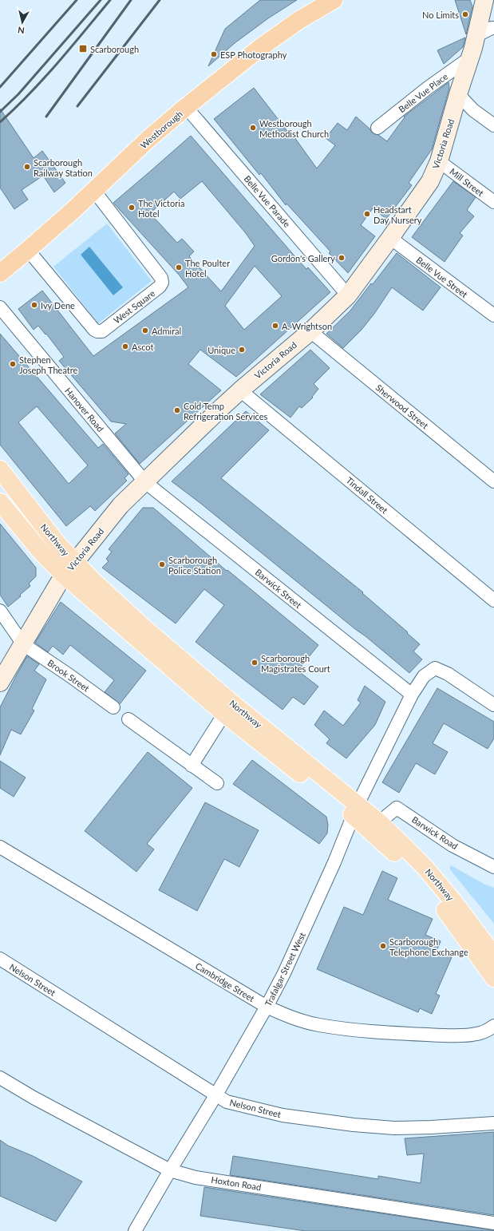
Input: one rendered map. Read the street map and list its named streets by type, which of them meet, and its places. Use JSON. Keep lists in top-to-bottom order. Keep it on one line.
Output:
{"streets":{"highway":["Westborough"],"main road":["Victoria Road","Northway"],"street":["Belle Vue Place","Mill Street","Belle Vue Parade","Belle Vue Street","West Square","Sherwood Street","Hanover Road","Tindall Street","Barwick Street","Brook Street","Barwick Road","Trafalgar Street West","Nelson Street","Cambridge Street","Hoxton Road"]},"crossings":[["Belle Vue Place","Victoria Road"],["Westborough","Belle Vue Parade"],["Westborough","West Square"],["Victoria Road","Mill Street"],["Victoria Road","Belle Vue Parade"],["Victoria Road","Belle Vue Street"],["Victoria Road","Sherwood Street"],["Victoria Road","Hanover Road"],["Victoria Road","Tindall Street"],["Victoria Road","Northway"],["Victoria Road","Barwick Street"],["Victoria Road","Brook Street"],["Hanover Road","Barwick Street"],["Northway","Barwick Road"],["Northway","Trafalgar Street West"],["Barwick Street","Trafalgar Street West"],["Trafalgar Street West","Nelson Street"],["Trafalgar Street West","Cambridge Street"],["Trafalgar Street West","Hoxton Road"]],"places":{"other":["No Limits","ESP Photography","Westborough Methodist Church","Scarborough Railway Station","The Victoria Hotel","Headstart Day Nursery","Gordon's Gallery","The Poulter Hotel","Ivy Dene","A. Wrightson","Admiral","Ascot","Unique","Stephen Joseph Theatre","Cold Temp Refrigeration Services","Scarborough Police Station","Scarborough Magistrates Court","Scarborough Telephone Exchange"],"transit":["Scarborough"]},"north":"bottom"}
